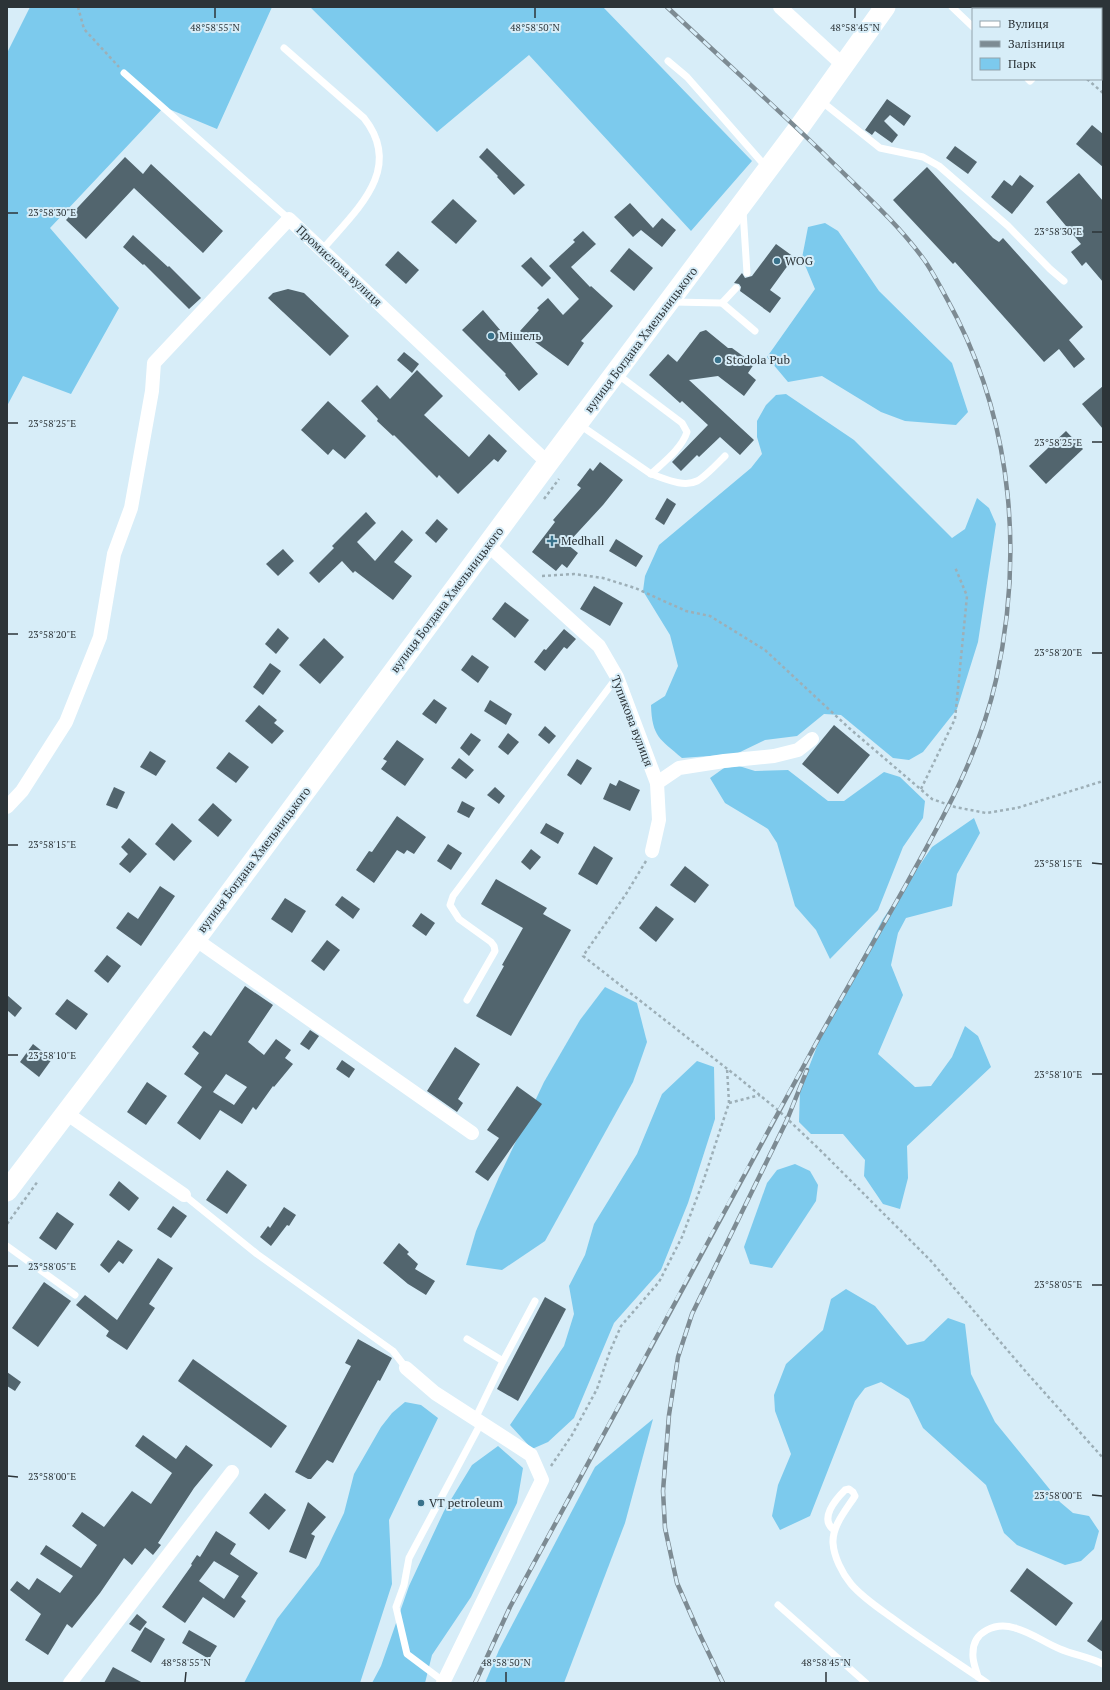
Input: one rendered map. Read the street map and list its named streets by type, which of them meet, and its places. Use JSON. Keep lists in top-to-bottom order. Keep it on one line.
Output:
{"streets":{"main road":["вулиця Богдана Хмельницького"],"street":["Промислова вулиця","Тупикова вулиця"]},"crossings":[["Промислова вулиця","вулиця Богдана Хмельницького"],["вулиця Богдана Хмельницького","Тупикова вулиця"]],"places":{"other":["WOG","Мішель","Stodola Pub","VT petroleum"],"health":["Medhall"]},"legend":["Вулиця","Залізниця","Парк"],"coordinates":["48°58'55\"N","48°58'50\"N","48°58'45\"N","23°58'30\"E","23°58'25\"E","23°58'20\"E","23°58'15\"E","23°58'10\"E","23°58'05\"E","23°58'00\"E"]}
